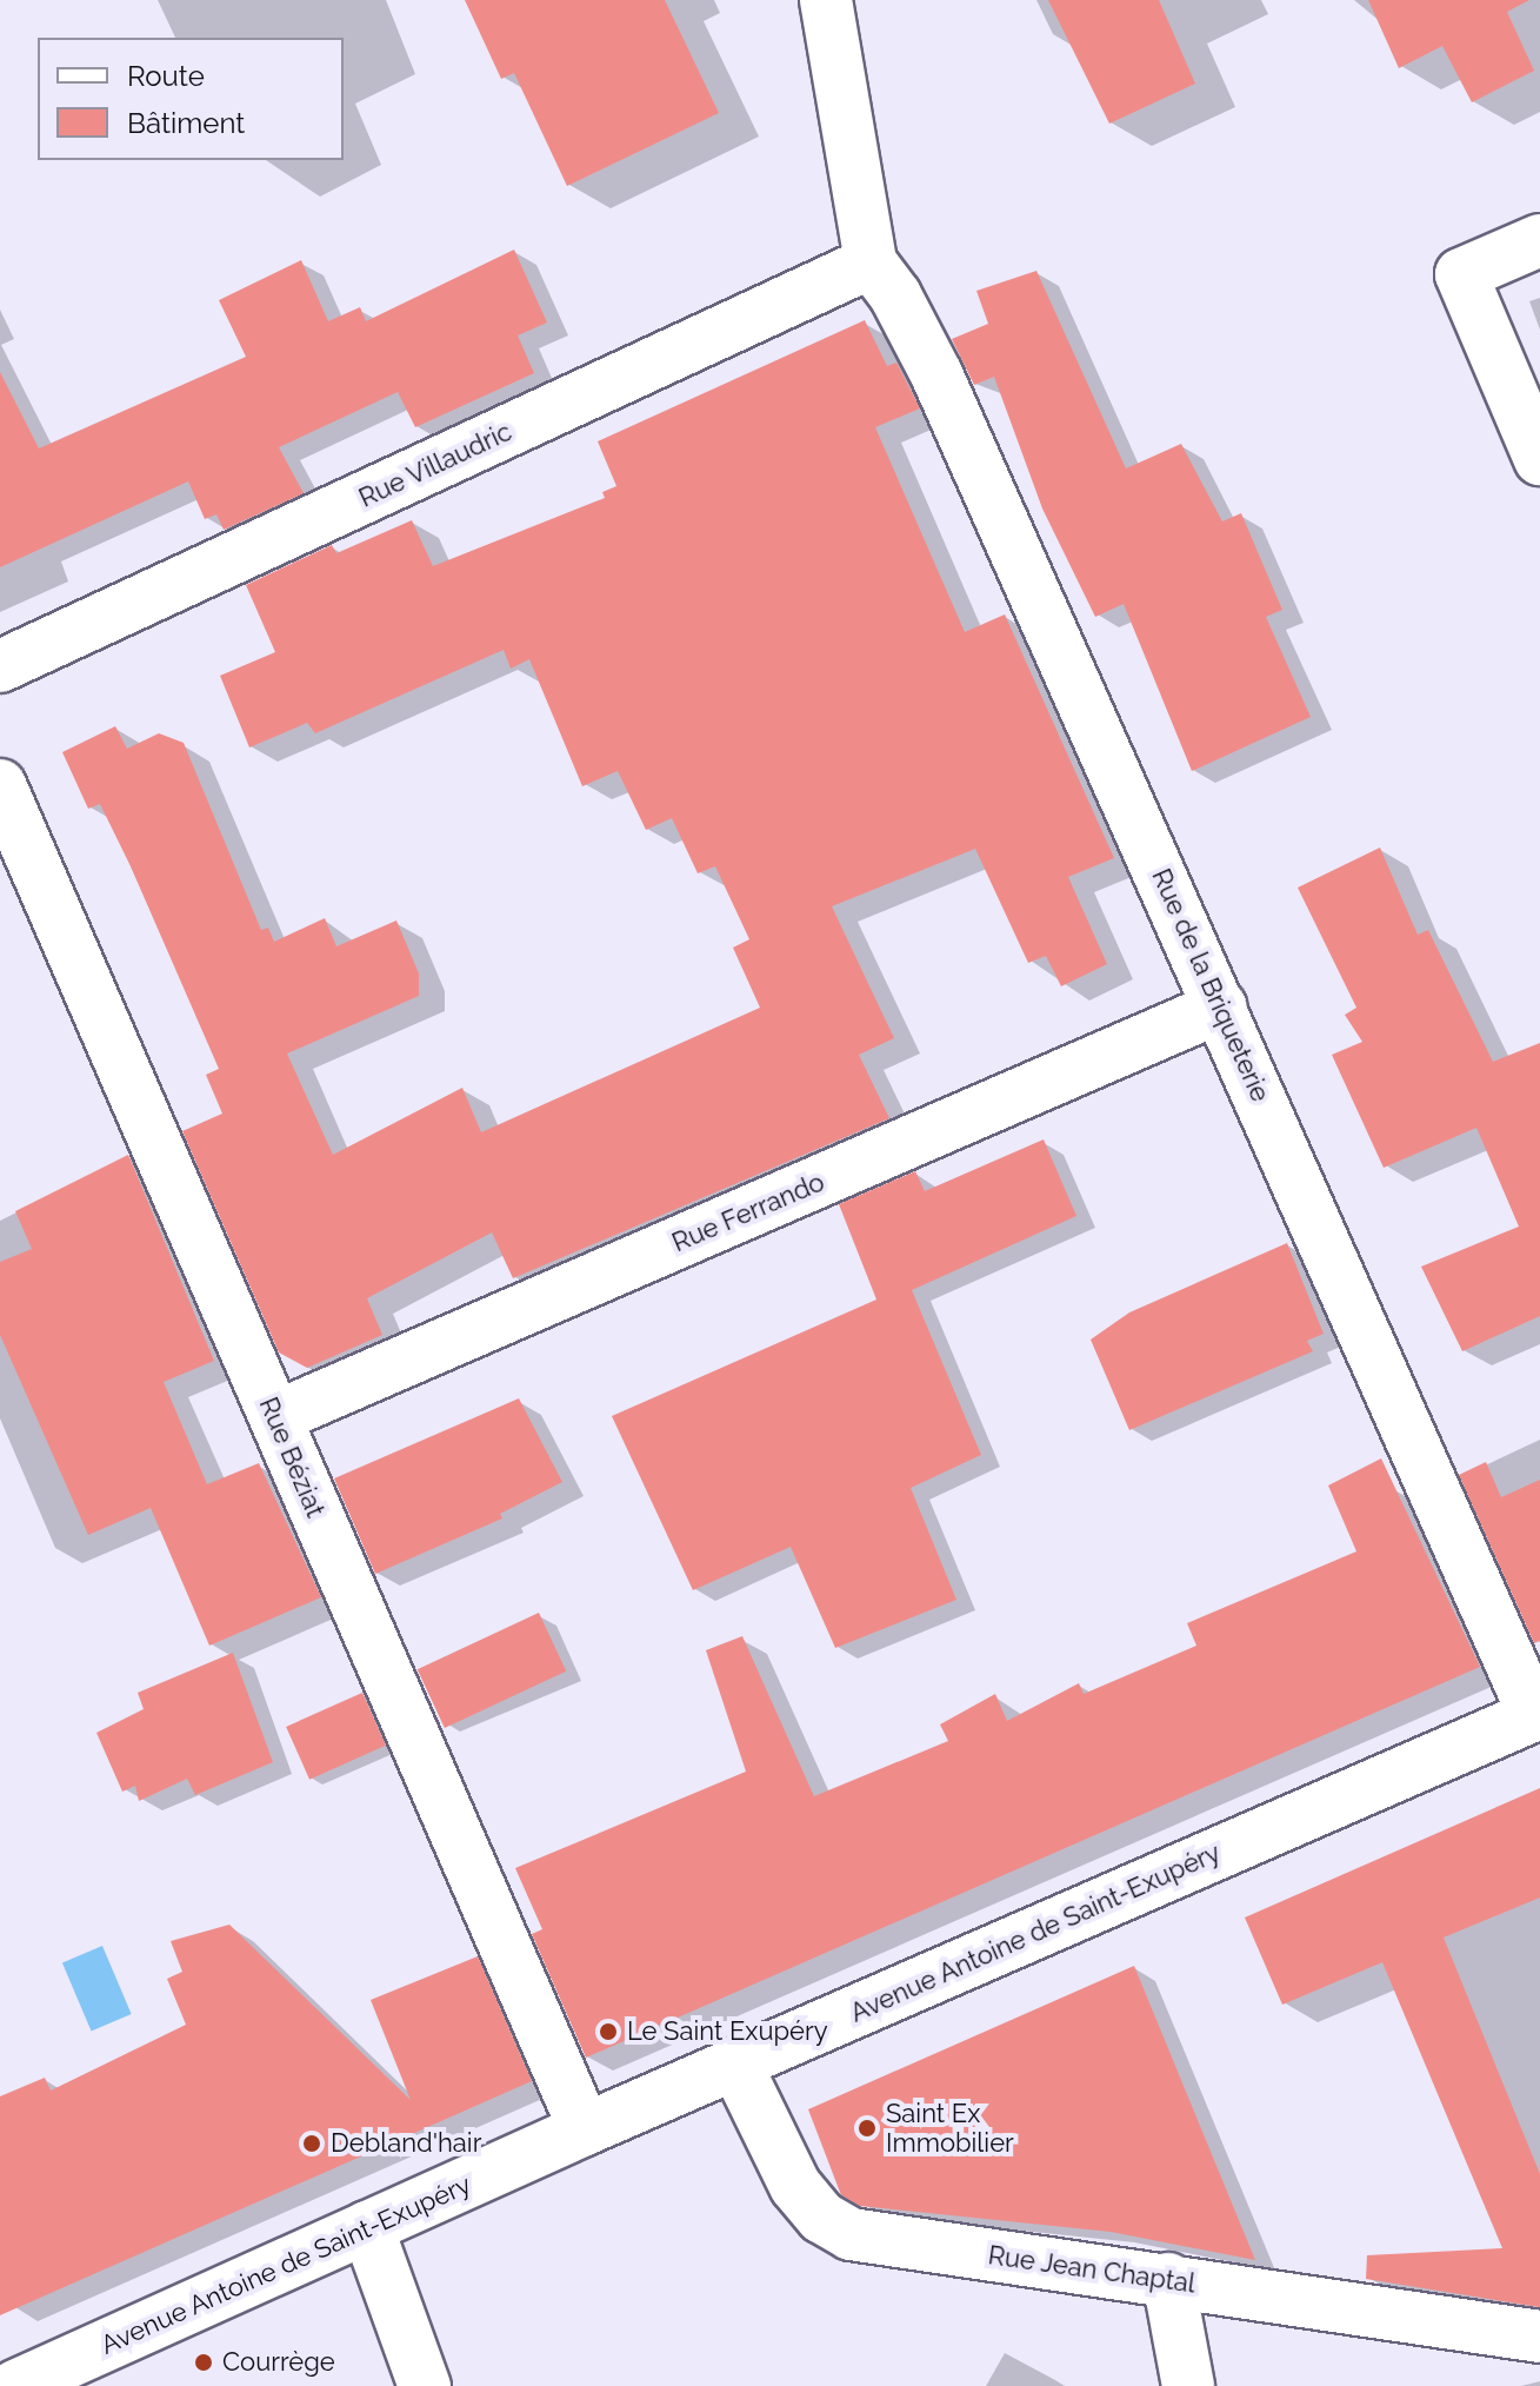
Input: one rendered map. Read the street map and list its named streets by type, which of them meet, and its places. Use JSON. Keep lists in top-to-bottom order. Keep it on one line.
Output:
{"streets":{"street":["Rue Villaudric","Rue de la Briqueterie","Rue Ferrando","Rue Béziat","Avenue Antoine de Saint-Exupéry","Rue Jean Chaptal"]},"crossings":[["Rue Villaudric","Rue de la Briqueterie"],["Rue de la Briqueterie","Rue Ferrando"],["Rue de la Briqueterie","Avenue Antoine de Saint-Exupéry"],["Rue Ferrando","Rue Béziat"],["Rue Béziat","Avenue Antoine de Saint-Exupéry"],["Avenue Antoine de Saint-Exupéry","Rue Jean Chaptal"]],"places":["Le Saint Exupéry","Saint Ex Immobilier","Debland'hair","Courrège"],"legend":["Route","Bâtiment"]}
